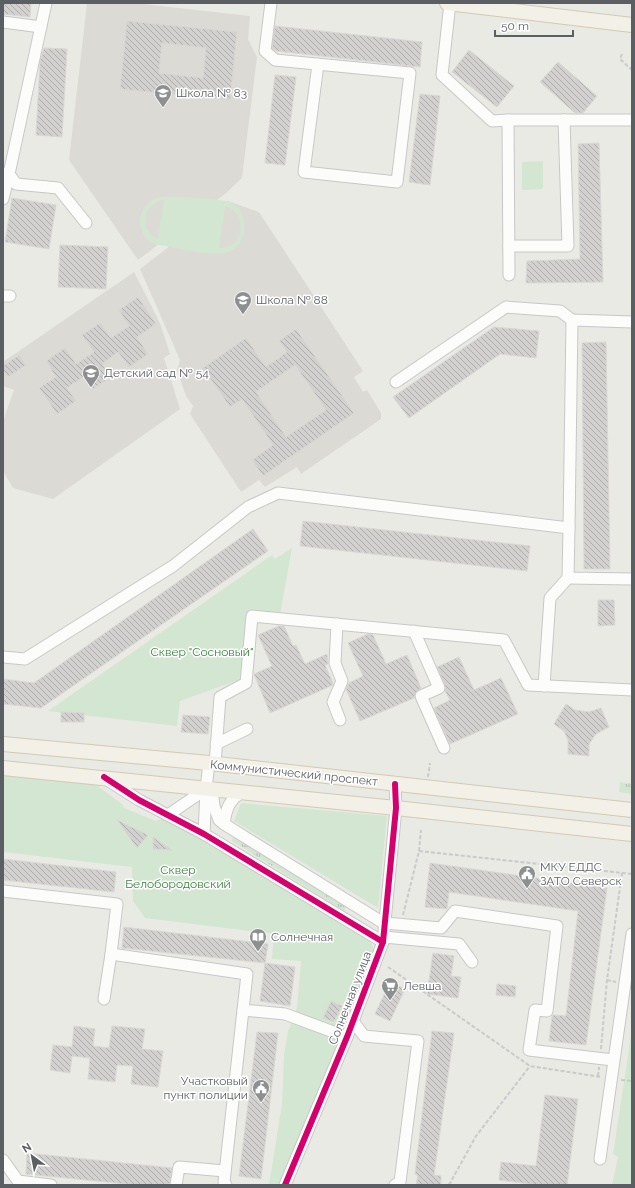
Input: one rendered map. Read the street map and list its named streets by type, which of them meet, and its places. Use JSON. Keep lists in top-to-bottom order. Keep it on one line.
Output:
{"streets":{"main road":["Коммунистический проспект"],"street":["Солнечная улица"]},"crossings":[["Коммунистический проспект","Солнечная улица"]],"parks":["Сквер \"Сосновый\"","Сквер Белобородовский"],"places":{"school or university":["Школа № 83","Школа № 88","Детский сад № 54"],"public building":["МКУ ЕДДС ЗАТО Северск","Участковый пункт полиции"],"library":["Солнечная"],"supermarket":["Левша"]},"scale_bar":"50 m","north":"top left"}
